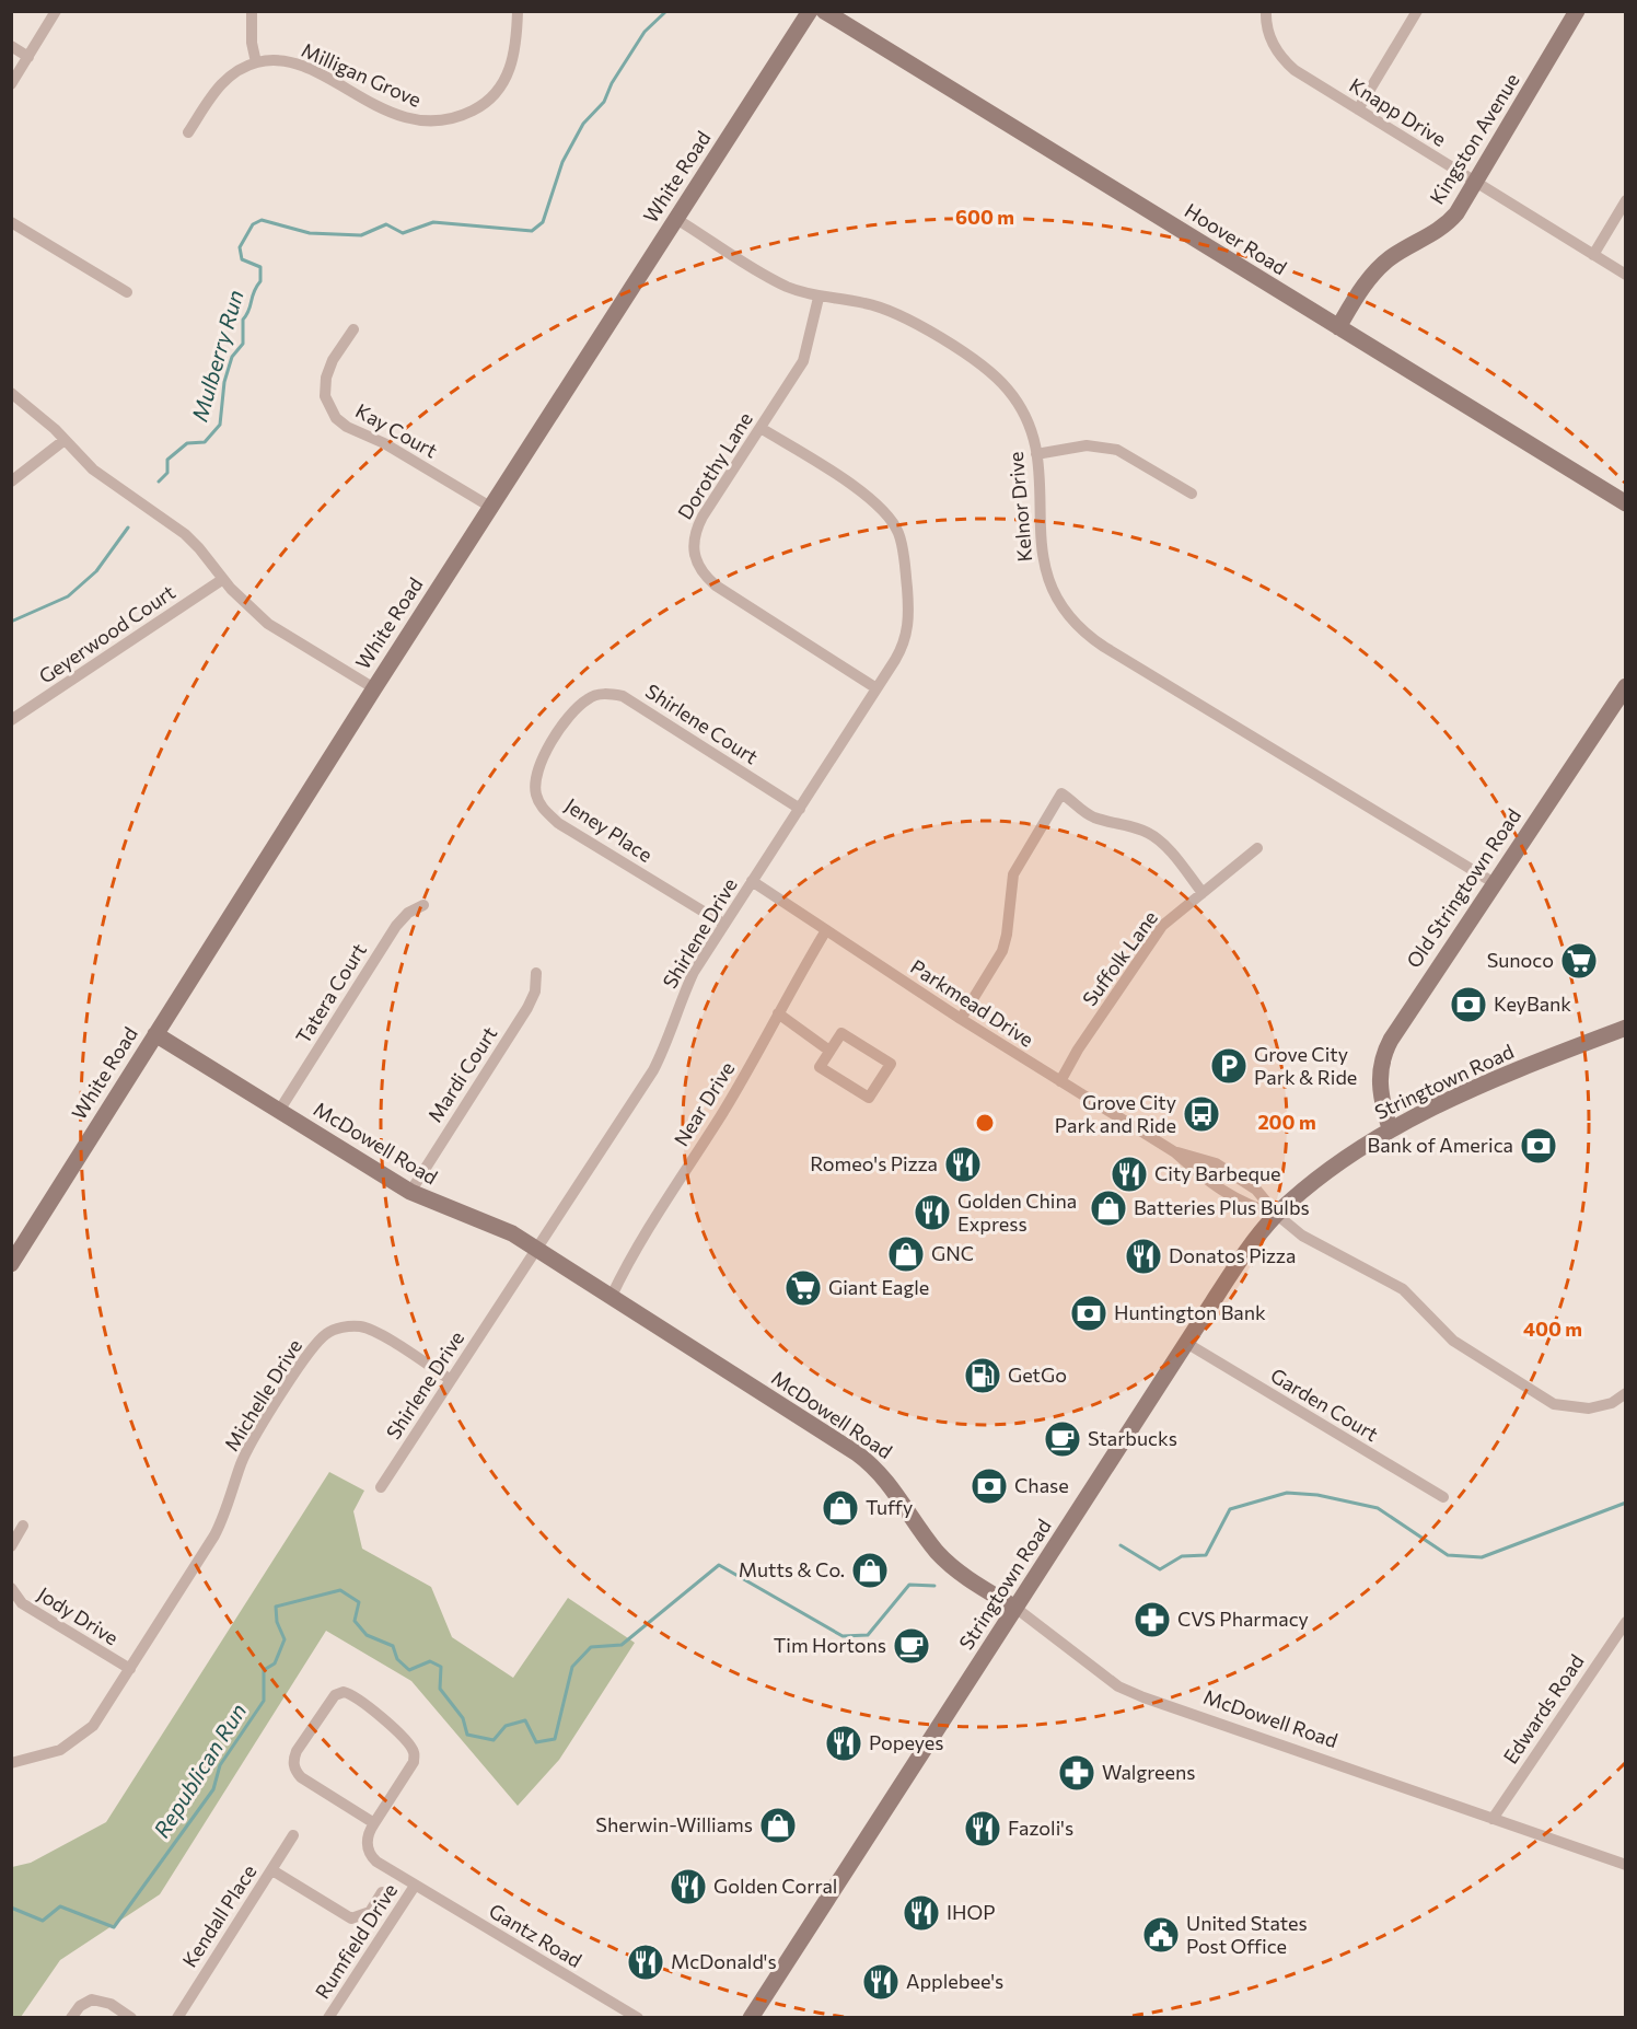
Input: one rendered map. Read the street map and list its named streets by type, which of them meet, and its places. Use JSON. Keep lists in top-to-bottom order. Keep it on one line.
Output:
{"streets":{"street":["Milligan Grove","Knapp Drive","Kingston Avenue","White Road","Hoover Road","Kay Court","Dorothy Lane","Kelnor Drive","Geyerwood Court","Shirlene Court","Jeney Place","Old Stringtown Road","Shirlene Drive","Suffolk Lane","Tatera Court","Parkmead Drive","Mardi Court","Stringtown Road","Near Drive","McDowell Road","Michelle Drive","Garden Court","Jody Drive","Edwards Road","Kendall Place","Gantz Road","Rumfield Drive"]},"crossings":[["Knapp Drive","Kingston Avenue"],["Kingston Avenue","Hoover Road"],["White Road","Kay Court"],["White Road","Kelnor Drive"],["White Road","McDowell Road"],["Dorothy Lane","Kelnor Drive"],["Dorothy Lane","Shirlene Drive"],["Kelnor Drive","Old Stringtown Road"],["Shirlene Court","Jeney Place"],["Shirlene Court","Shirlene Drive"],["Jeney Place","Shirlene Drive"],["Old Stringtown Road","Stringtown Road"],["Shirlene Drive","Parkmead Drive"],["Shirlene Drive","McDowell Road"],["Shirlene Drive","Michelle Drive"],["Suffolk Lane","Parkmead Drive"],["Tatera Court","McDowell Road"],["Parkmead Drive","Stringtown Road"],["Parkmead Drive","Near Drive"],["Mardi Court","McDowell Road"],["Stringtown Road","McDowell Road"],["Stringtown Road","Garden Court"],["Near Drive","McDowell Road"],["McDowell Road","Edwards Road"],["Michelle Drive","Jody Drive"],["Gantz Road","Rumfield Drive"]],"water":["Mulberry Run","Republican Run"],"places":{"supermarket":["Sunoco","Giant Eagle"],"bank":["KeyBank","Bank of America","Huntington Bank","Chase"],"parking":["Grove City Park & Ride"],"bus stop":["Grove City Park and Ride"],"restaurant":["Romeo's Pizza","City Barbeque","Golden China Express","Donatos Pizza","Popeyes","Fazoli's","Golden Corral","IHOP","McDonald's","Applebee's"],"shop":["Batteries Plus Bulbs","GNC","Tuffy","Mutts & Co.","Sherwin-Williams"],"fuel station":["GetGo"],"cafe":["Starbucks","Tim Hortons"],"pharmacy":["CVS Pharmacy","Walgreens"],"public building":["United States Post Office"]},"rings":["600 m","200 m","400 m"]}
